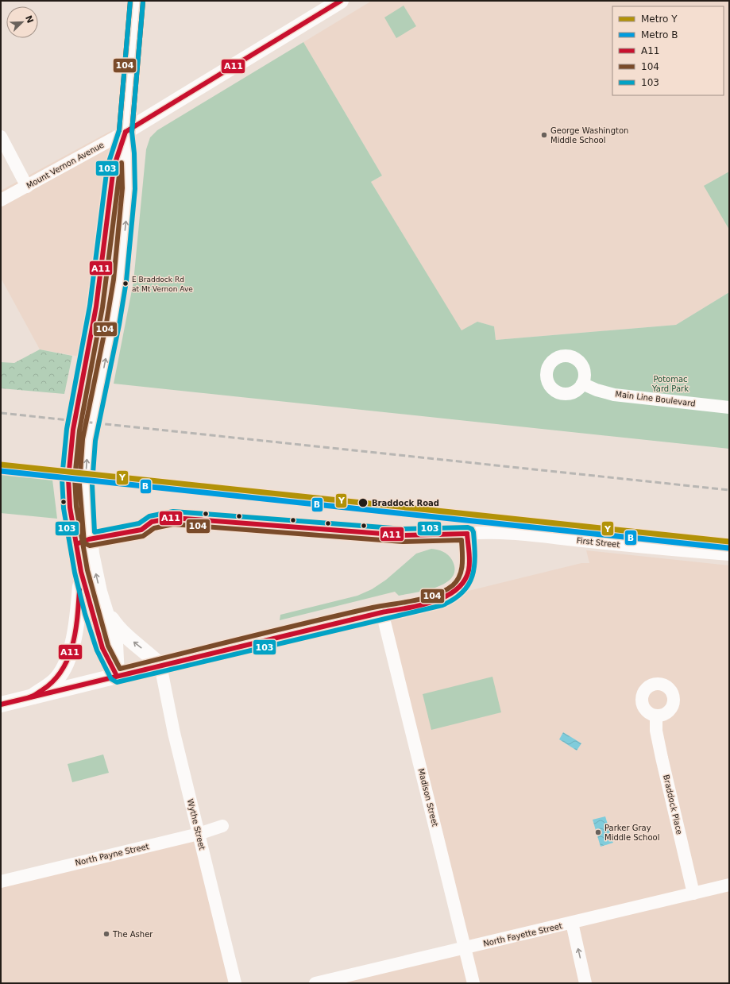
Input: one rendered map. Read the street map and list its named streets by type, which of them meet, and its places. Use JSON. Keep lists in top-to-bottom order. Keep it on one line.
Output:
{"streets":{"main road":["Mount Vernon Avenue"],"street":["Main Line Boulevard","First Street","Madison Street","Braddock Place","Wythe Street","North Payne Street","North Fayette Street"]},"crossings":[["First Street","Madison Street"],["Madison Street","North Fayette Street"],["Braddock Place","North Fayette Street"],["Wythe Street","North Payne Street"]],"parks":["Potomac Yard Park"],"places":["George Washington Middle School","E Braddock Rd at Mt Vernon Ave","Braddock Road","Parker Gray Middle School","The Asher"],"lines":["transit line A11","transit line 104","transit line 103","metro line Y","metro line B"],"legend":["Metro Y","Metro B","A11","104","103"],"north":"top right"}
